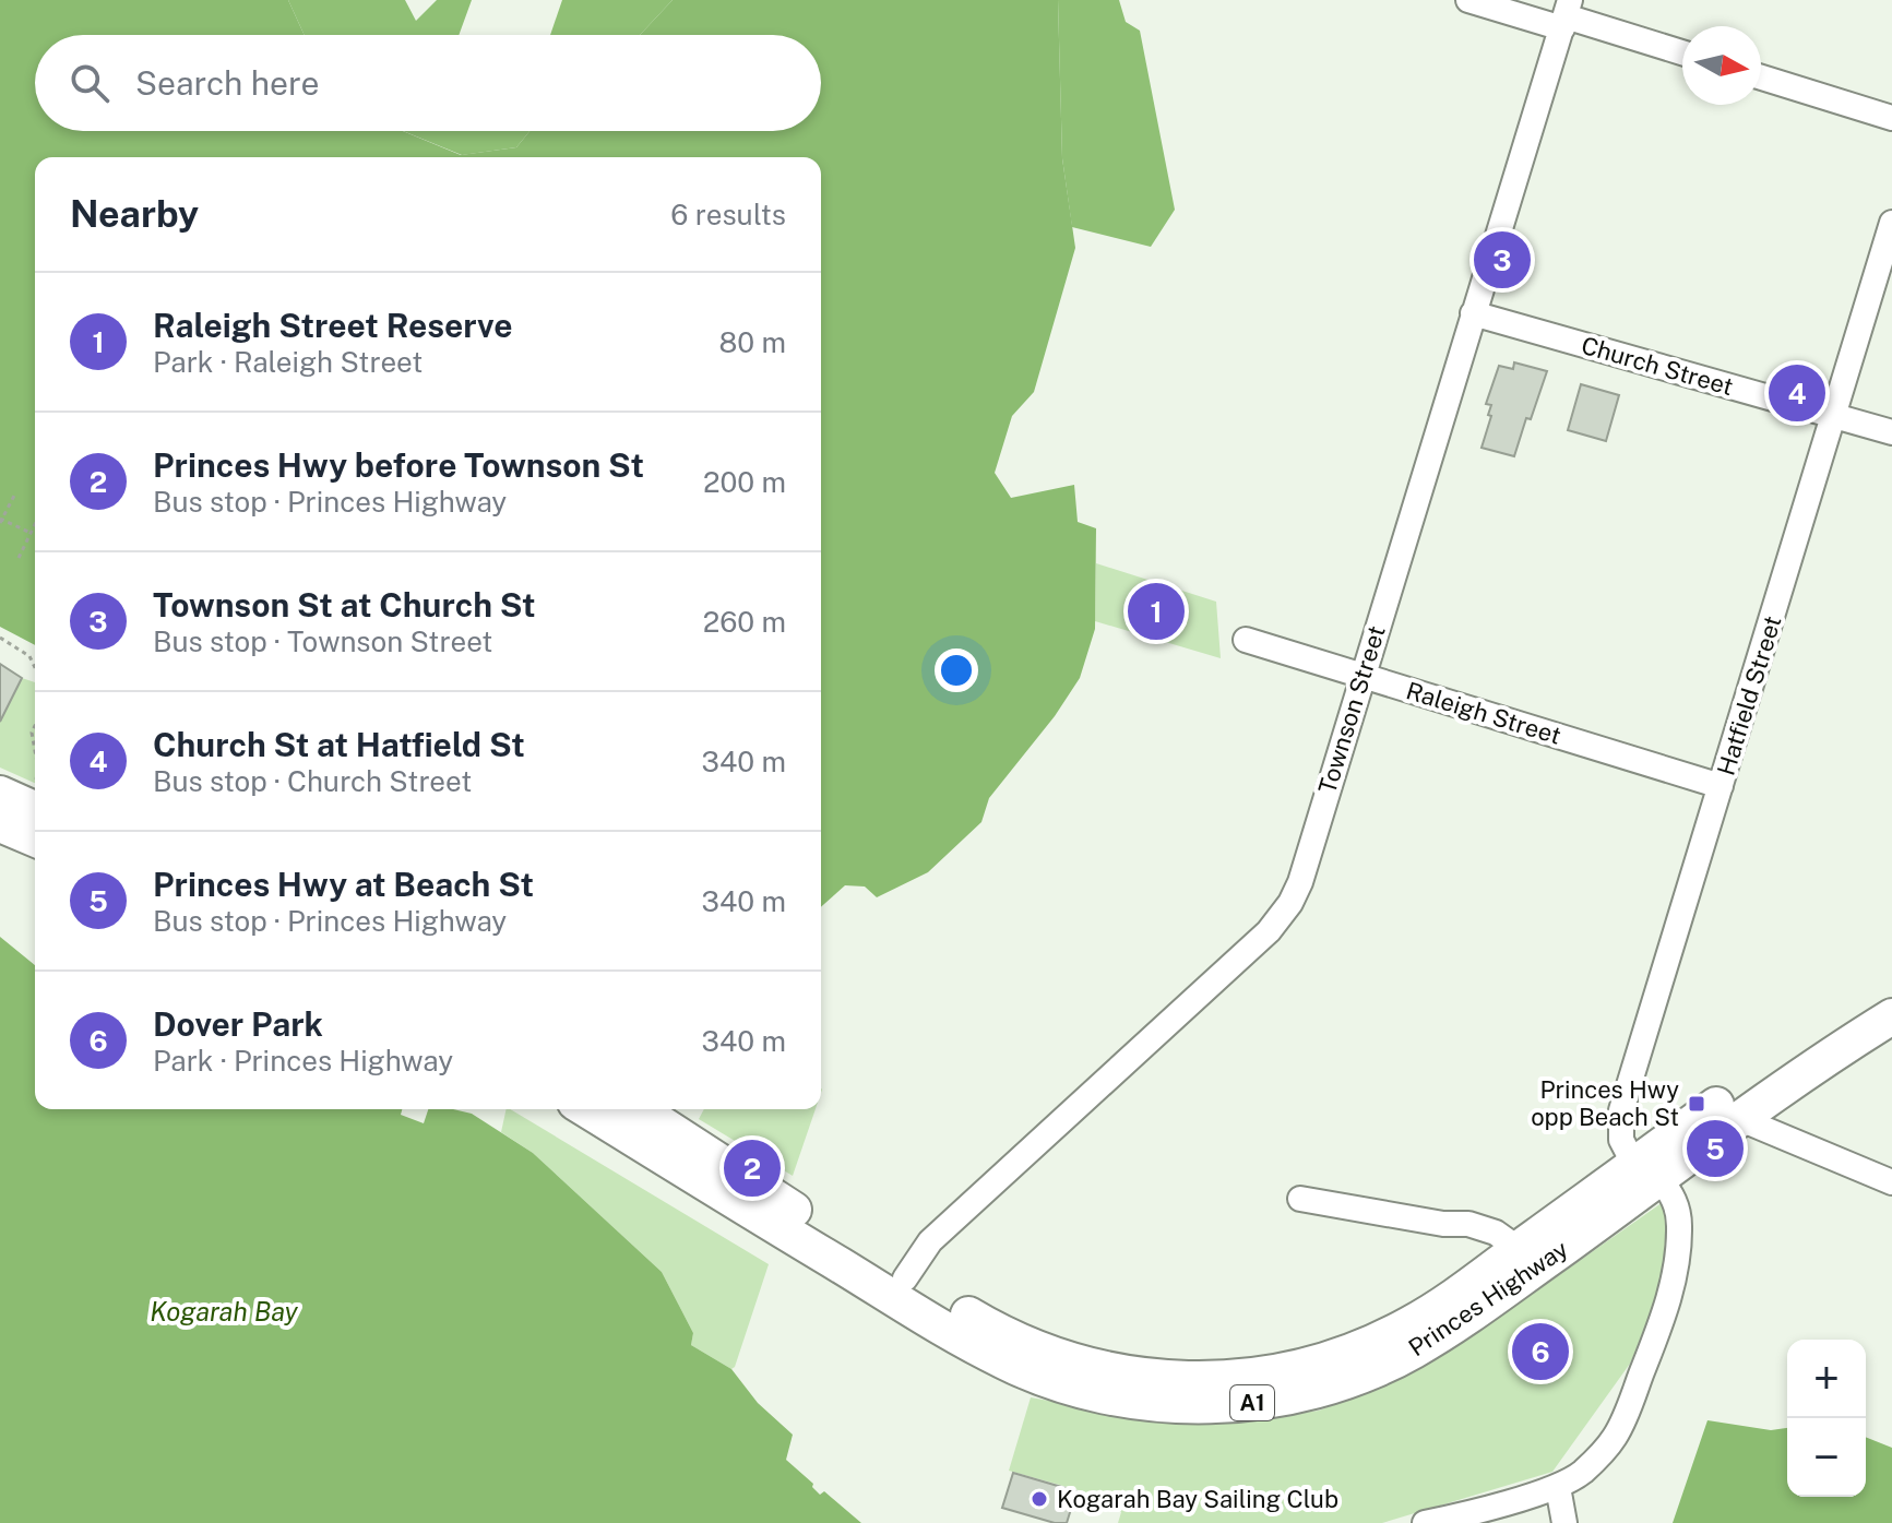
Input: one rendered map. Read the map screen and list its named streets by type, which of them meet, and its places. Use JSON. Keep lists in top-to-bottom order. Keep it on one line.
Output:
{"streets":{"highway":["Princes Highway","A1"],"street":["Church Street","Hatfield Street","Townson Street","Raleigh Street"]},"crossings":[["Church Street","Hatfield Street"],["Church Street","Townson Street"],["Hatfield Street","Raleigh Street"],["Hatfield Street","Princes Highway"],["Townson Street","Raleigh Street"],["Townson Street","Princes Highway"]],"water":["Kogarah Bay"],"places":{"transit":["Princes Hwy opp Beach St"],"other":["Kogarah Bay Sailing Club"]},"north":"right","page":{"search":"Search here","heading":["Nearby","6 results"],"pins":["3","4","1","5","2","6"],"list":[{"mark":"1","name":"Raleigh Street Reserve","note":"Park · Raleigh Street","value":"80 m"},{"mark":"2","name":"Princes Hwy before Townson St","note":"Bus stop · Princes Highway","value":"200 m"},{"mark":"3","name":"Townson St at Church St","note":"Bus stop · Townson Street","value":"260 m"},{"mark":"4","name":"Church St at Hatfield St","note":"Bus stop · Church Street","value":"340 m"},{"mark":"5","name":"Princes Hwy at Beach St","note":"Bus stop · Princes Highway","value":"340 m"},{"mark":"6","name":"Dover Park","note":"Park · Princes Highway","value":"340 m"}],"map_buttons":["+","−"]}}
